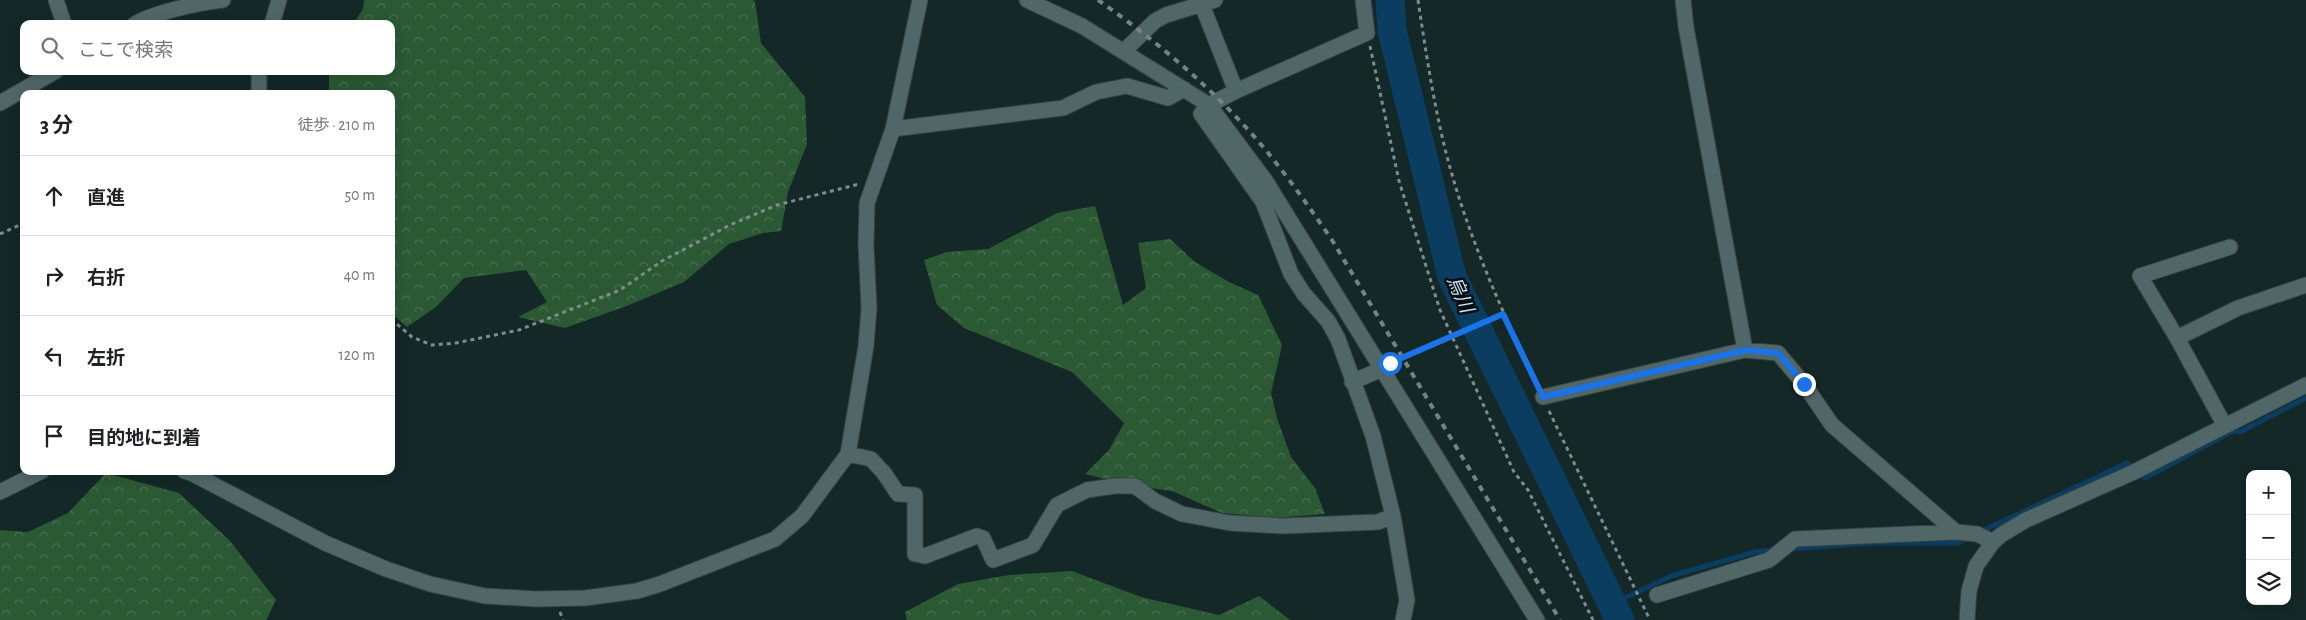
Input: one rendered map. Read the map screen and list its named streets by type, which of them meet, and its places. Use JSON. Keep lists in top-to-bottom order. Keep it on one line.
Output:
{"water":["烏川"],"page":{"search":"ここで検索","heading":["3 分","徒歩 · 210 m"],"list":[["直進","50 m"],["右折","40 m"],["左折","120 m"],"目的地に到着"],"map_buttons":["+","−"]}}
